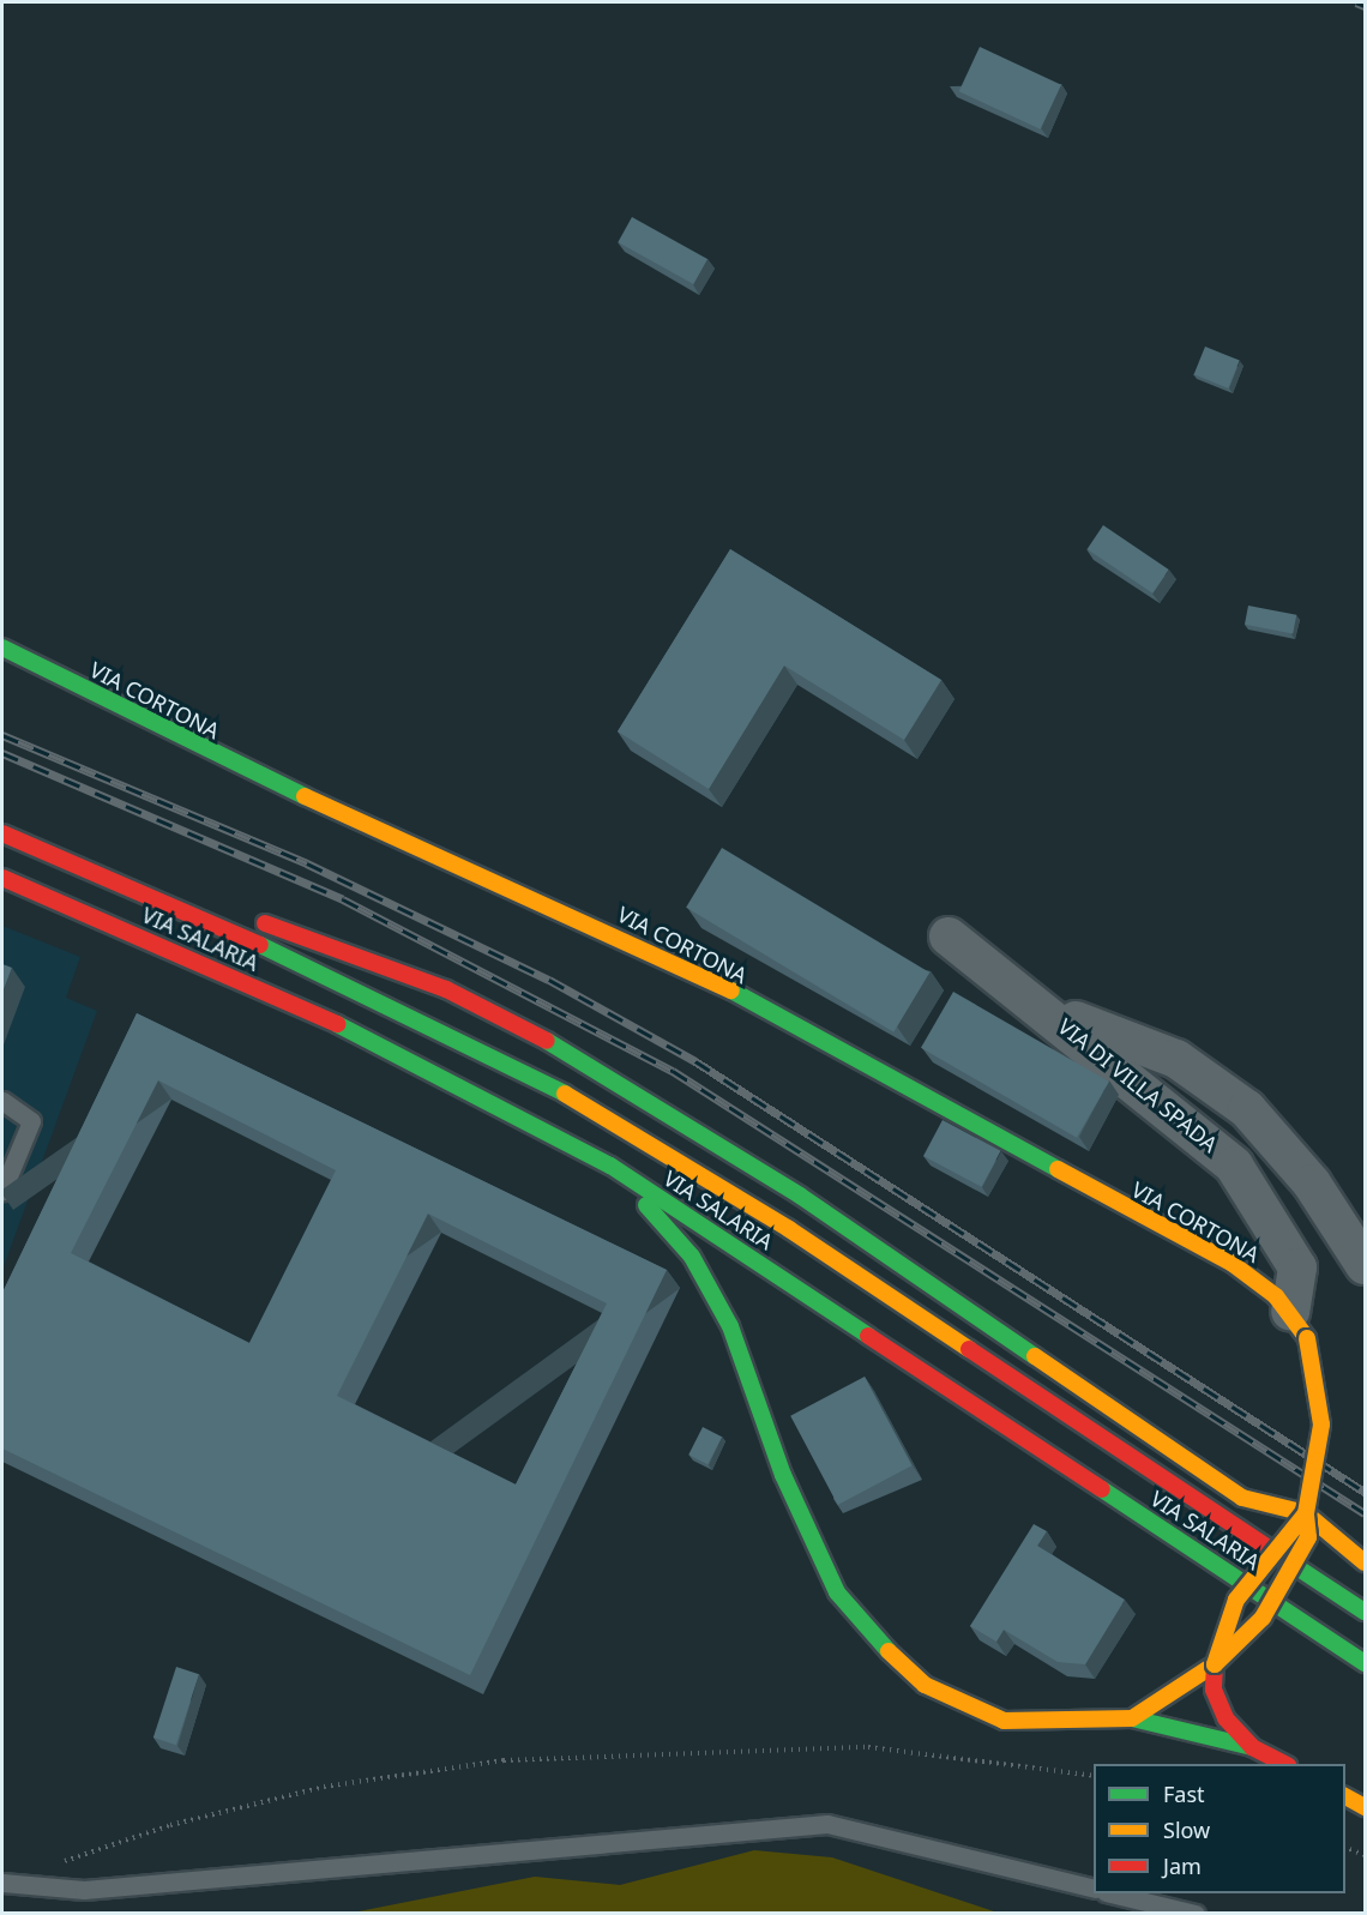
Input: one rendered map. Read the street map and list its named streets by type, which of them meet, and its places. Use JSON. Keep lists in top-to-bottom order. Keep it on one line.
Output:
{"streets":{"main road":["VIA CORTONA","VIA SALARIA"],"street":["VIA DI VILLA SPADA"]},"crossings":[["VIA CORTONA","VIA DI VILLA SPADA"]],"legend":["Fast","Slow","Jam"]}
